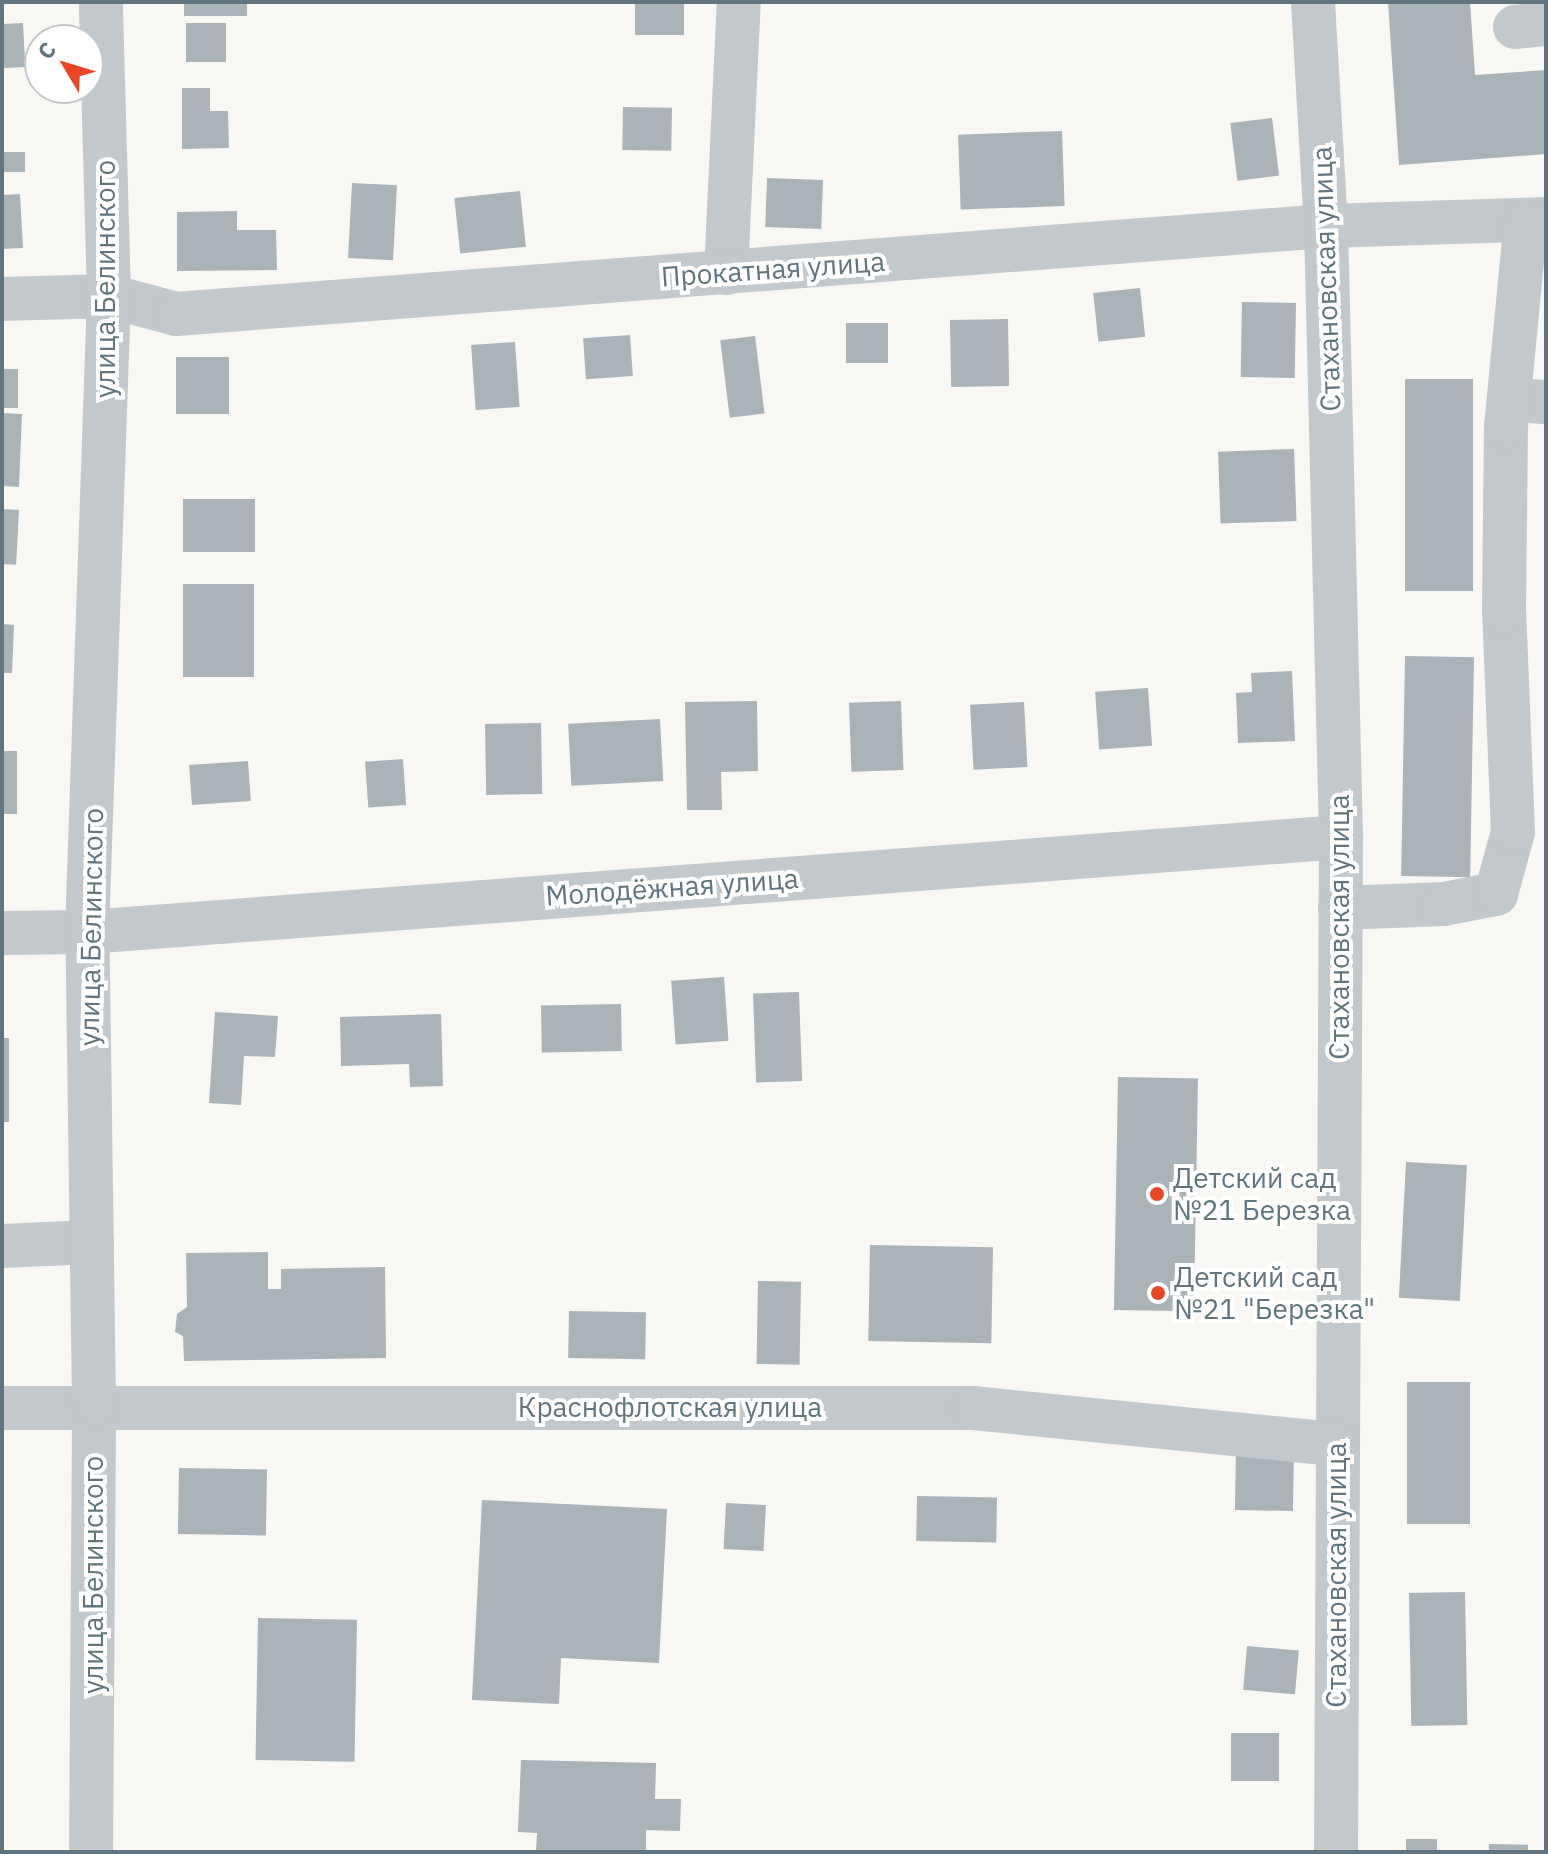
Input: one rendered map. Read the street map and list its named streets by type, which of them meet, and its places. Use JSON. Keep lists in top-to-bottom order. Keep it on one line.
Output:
{"streets":{"street":["Прокатная улица","улица Белинского","Стахановская улица","Молодёжная улица","Краснофлотская улица"]},"crossings":[["Прокатная улица","улица Белинского"],["Прокатная улица","Стахановская улица"],["улица Белинского","Молодёжная улица"],["улица Белинского","Краснофлотская улица"],["Стахановская улица","Молодёжная улица"],["Стахановская улица","Краснофлотская улица"]],"places":["Детский сад №21 Березка","Детский сад №21 \"Березка\""],"north":"top left"}
